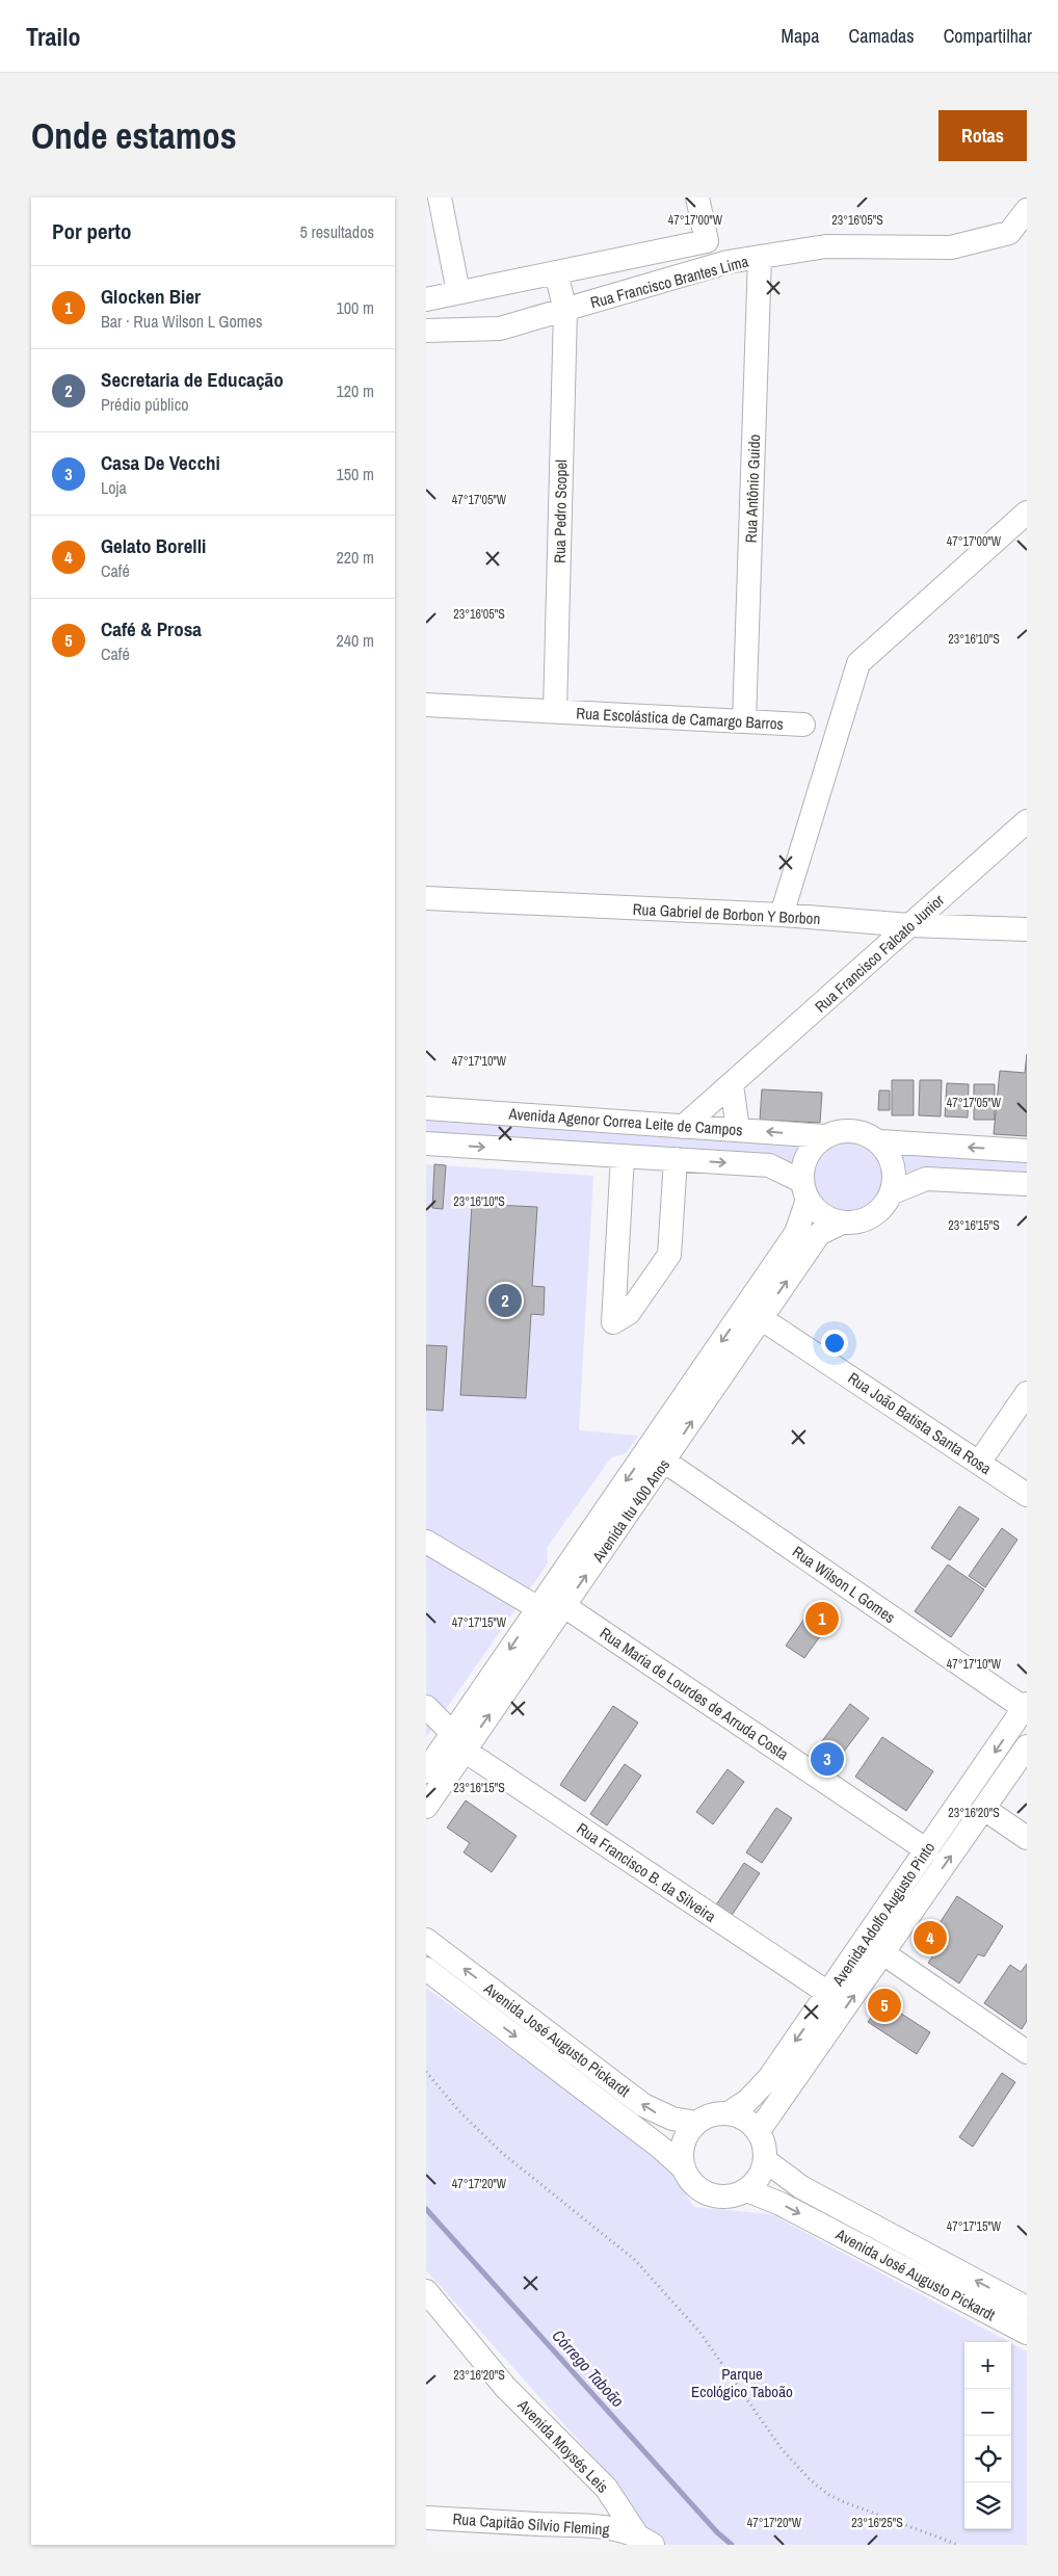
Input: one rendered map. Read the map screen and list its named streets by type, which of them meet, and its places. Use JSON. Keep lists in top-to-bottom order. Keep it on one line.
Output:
{"streets":{"street":["Rua Francisco Brantes Lima","Rua Antônio Guido","Rua Pedro Scopel","Rua Escolástica de Camargo Barros","Rua Gabriel de Borbon Y Borbon","Rua Francisco Falcato Junior","Avenida Agenor Correa Leite de Campos","Rua João Batista Santa Rosa","Avenida Itu 400 Anos","Rua Wilson L Gomes","Rua Maria de Lourdes de Arruda Costa","Rua Francisco B. da Silveira","Avenida Adolfo Augusto Pinto","Avenida José Augusto Pickardt","Avenida Moysés Leis","Rua Capitão Sílvio Fleming"]},"crossings":[["Rua Francisco Brantes Lima","Rua Antônio Guido"],["Rua Francisco Brantes Lima","Rua Pedro Scopel"],["Rua Antônio Guido","Rua Escolástica de Camargo Barros"],["Rua Pedro Scopel","Rua Escolástica de Camargo Barros"],["Rua Gabriel de Borbon Y Borbon","Rua Francisco Falcato Junior"],["Rua Francisco Falcato Junior","Avenida Agenor Correa Leite de Campos"],["Avenida Agenor Correa Leite de Campos","Avenida Itu 400 Anos"],["Rua João Batista Santa Rosa","Avenida Itu 400 Anos"],["Avenida Itu 400 Anos","Rua Wilson L Gomes"],["Avenida Itu 400 Anos","Rua Maria de Lourdes de Arruda Costa"],["Avenida Itu 400 Anos","Rua Francisco B. da Silveira"],["Rua Wilson L Gomes","Avenida Adolfo Augusto Pinto"],["Rua Maria de Lourdes de Arruda Costa","Avenida Adolfo Augusto Pinto"],["Rua Francisco B. da Silveira","Avenida Adolfo Augusto Pinto"],["Avenida Adolfo Augusto Pinto","Avenida José Augusto Pickardt"],["Avenida Moysés Leis","Rua Capitão Sílvio Fleming"]],"water":["Córrego Taboão"],"parks":["Parque Ecológico Taboão"],"page":{"header":"Trailo","nav":["Mapa","Camadas","Compartilhar"],"buttons":"Rotas","title":"Onde estamos","heading":["Por perto","5 resultados"],"list":[{"mark":"1","name":"Glocken Bier","note":"Bar · Rua Wilson L Gomes","value":"100 m"},{"mark":"2","name":"Secretaria de Educação","note":"Prédio público","value":"120 m"},{"mark":"3","name":"Casa De Vecchi","note":"Loja","value":"150 m"},{"mark":"4","name":"Gelato Borelli","note":"Café","value":"220 m"},{"mark":"5","name":"Café & Prosa","note":"Café","value":"240 m"}],"pins":["2","1","3","4","5"],"map_buttons":["+","−"]},"coordinates":["23°16'05\"S","47°17'00\"W","47°17'05\"W","23°16'10\"S","47°17'10\"W","23°16'15\"S","47°17'15\"W","23°16'20\"S","47°17'20\"W","23°16'25\"S"]}
